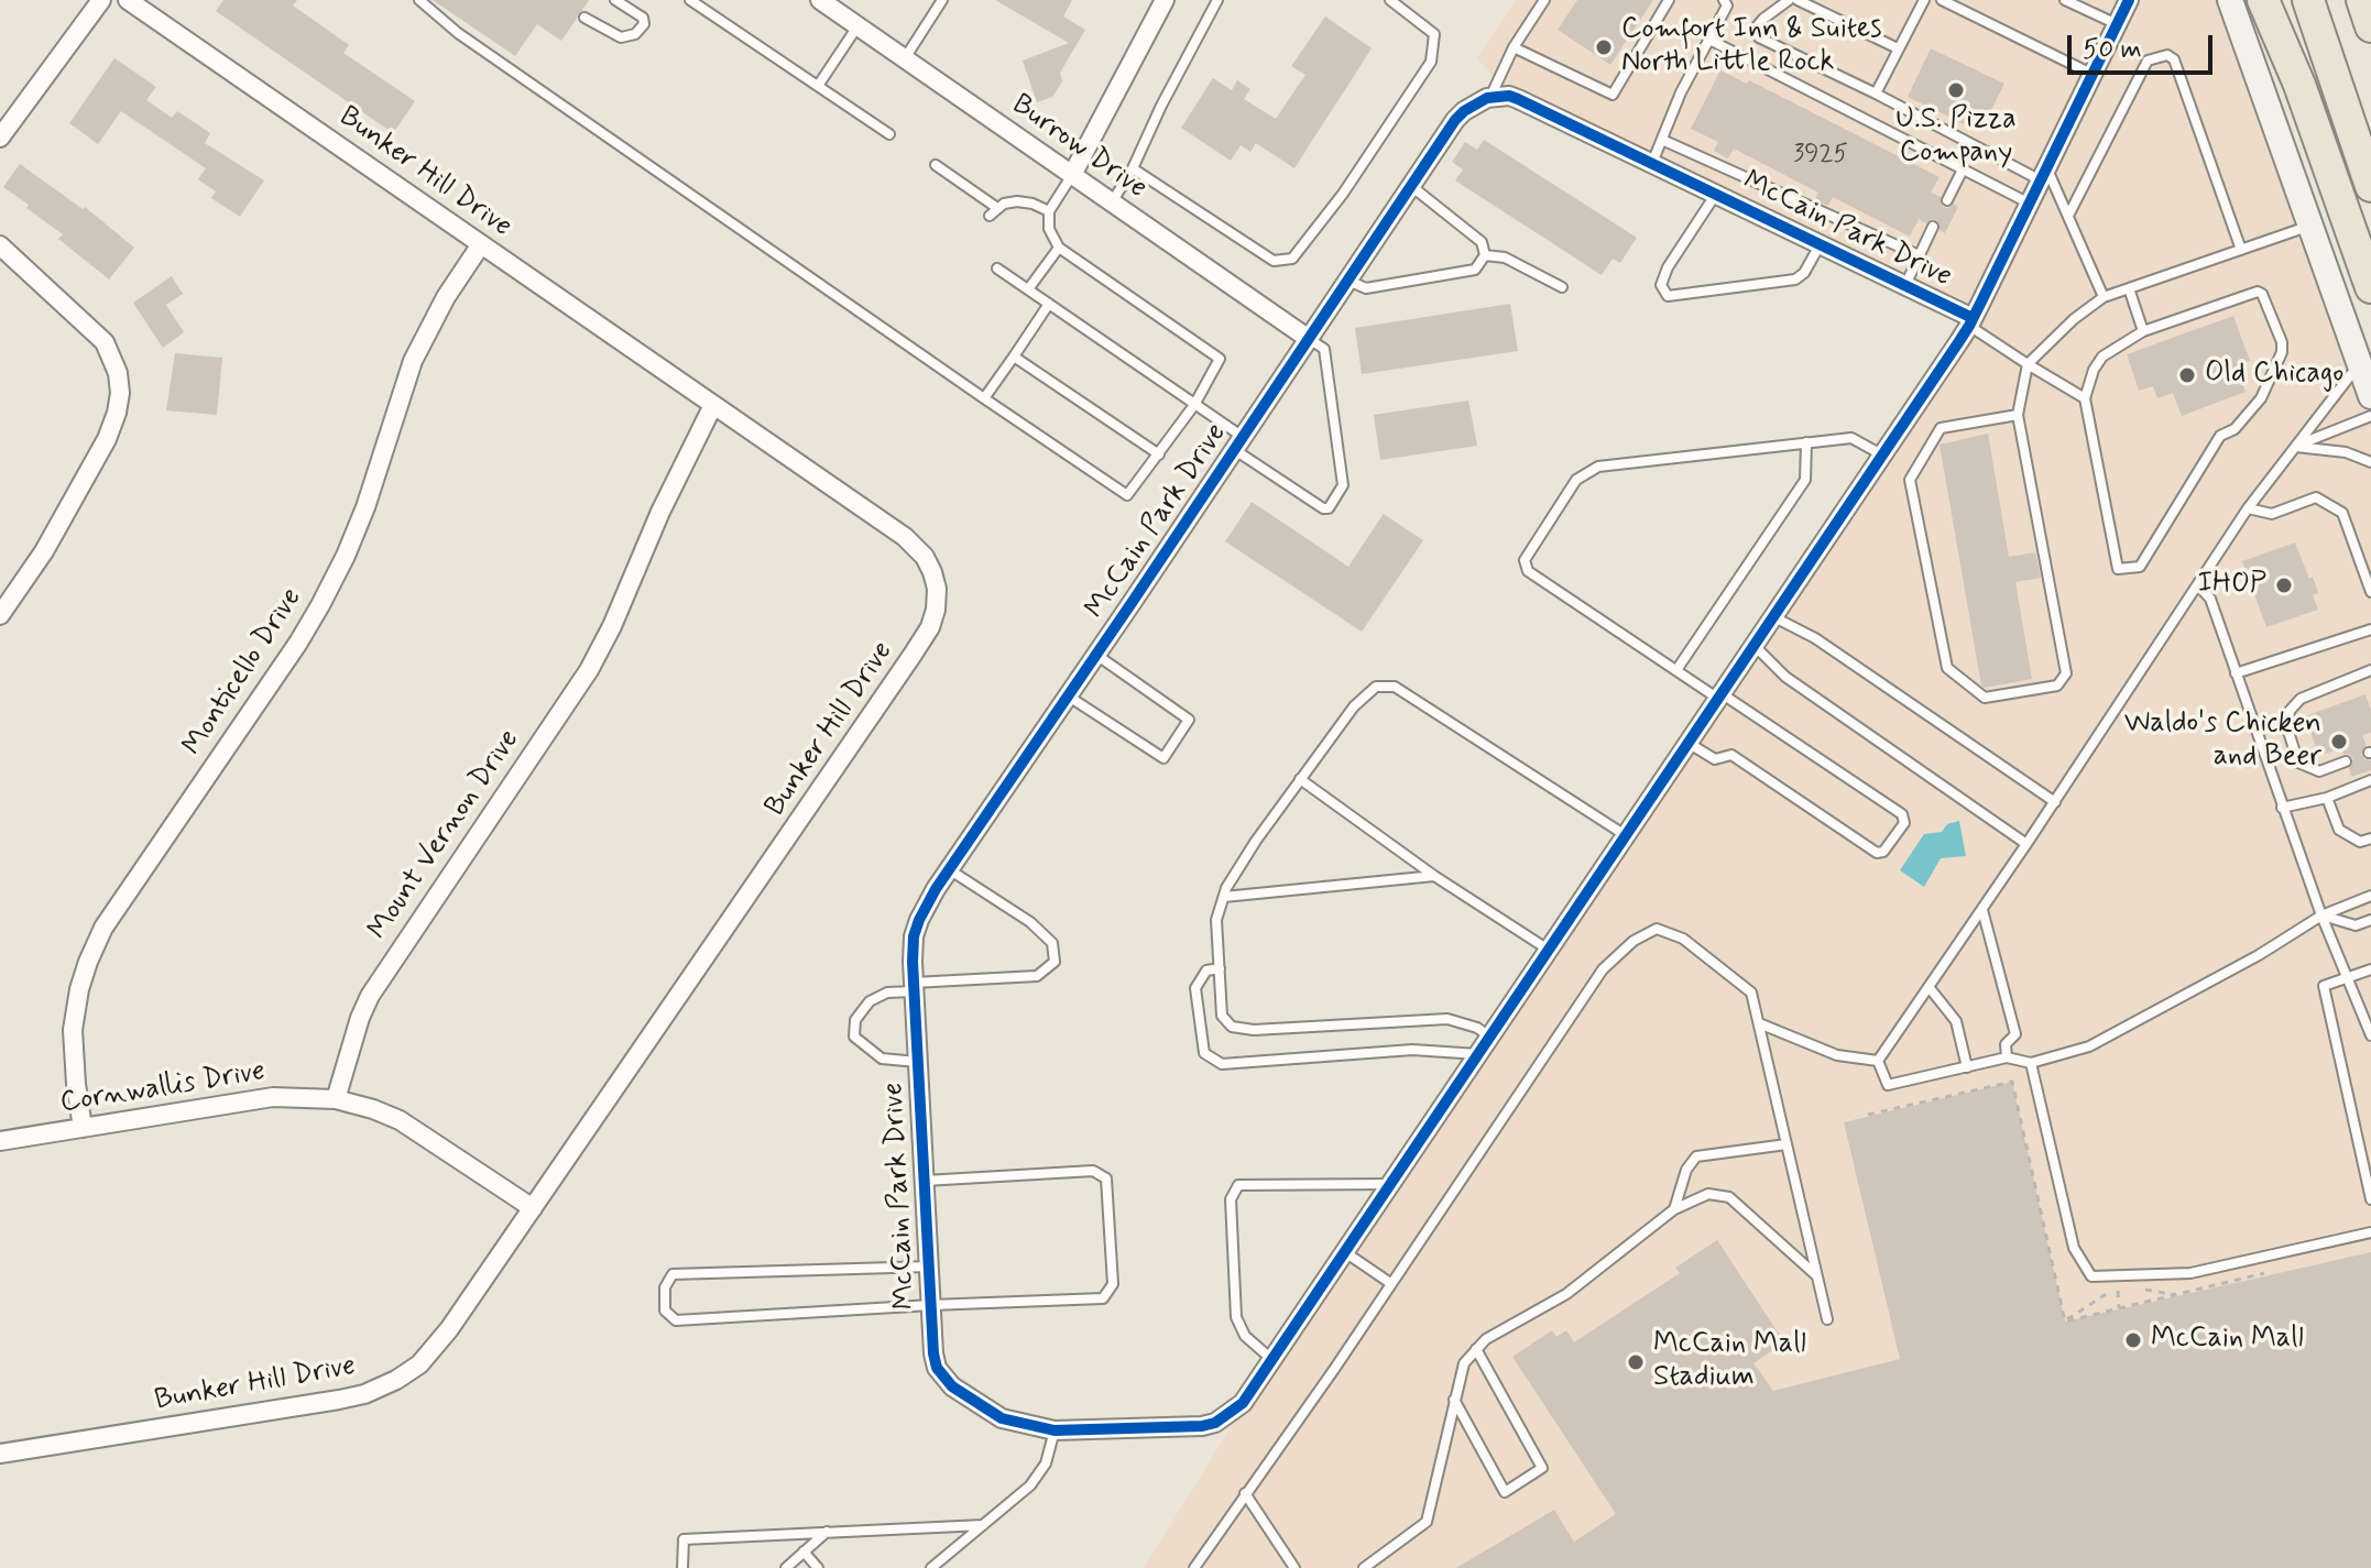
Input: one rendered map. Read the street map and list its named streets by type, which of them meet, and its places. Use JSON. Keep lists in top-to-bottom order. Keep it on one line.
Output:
{"streets":{"street":["Burrow Drive","Bunker Hill Drive","McCain Park Drive","Monticello Drive","Mount Vernon Drive","Cornwallis Drive"]},"crossings":[["Burrow Drive","McCain Park Drive"],["Bunker Hill Drive","Monticello Drive"],["Bunker Hill Drive","Mount Vernon Drive"],["Monticello Drive","Cornwallis Drive"],["Mount Vernon Drive","Cornwallis Drive"]],"places":["Comfort Inn & Suites North Little Rock","U.S. Pizza Company","Old Chicago","IHOP","Waldo's Chicken and Beer","McCain Mall","McCain Mall Stadium"],"house_numbers":["3925"],"scale_bar":"50 m"}
